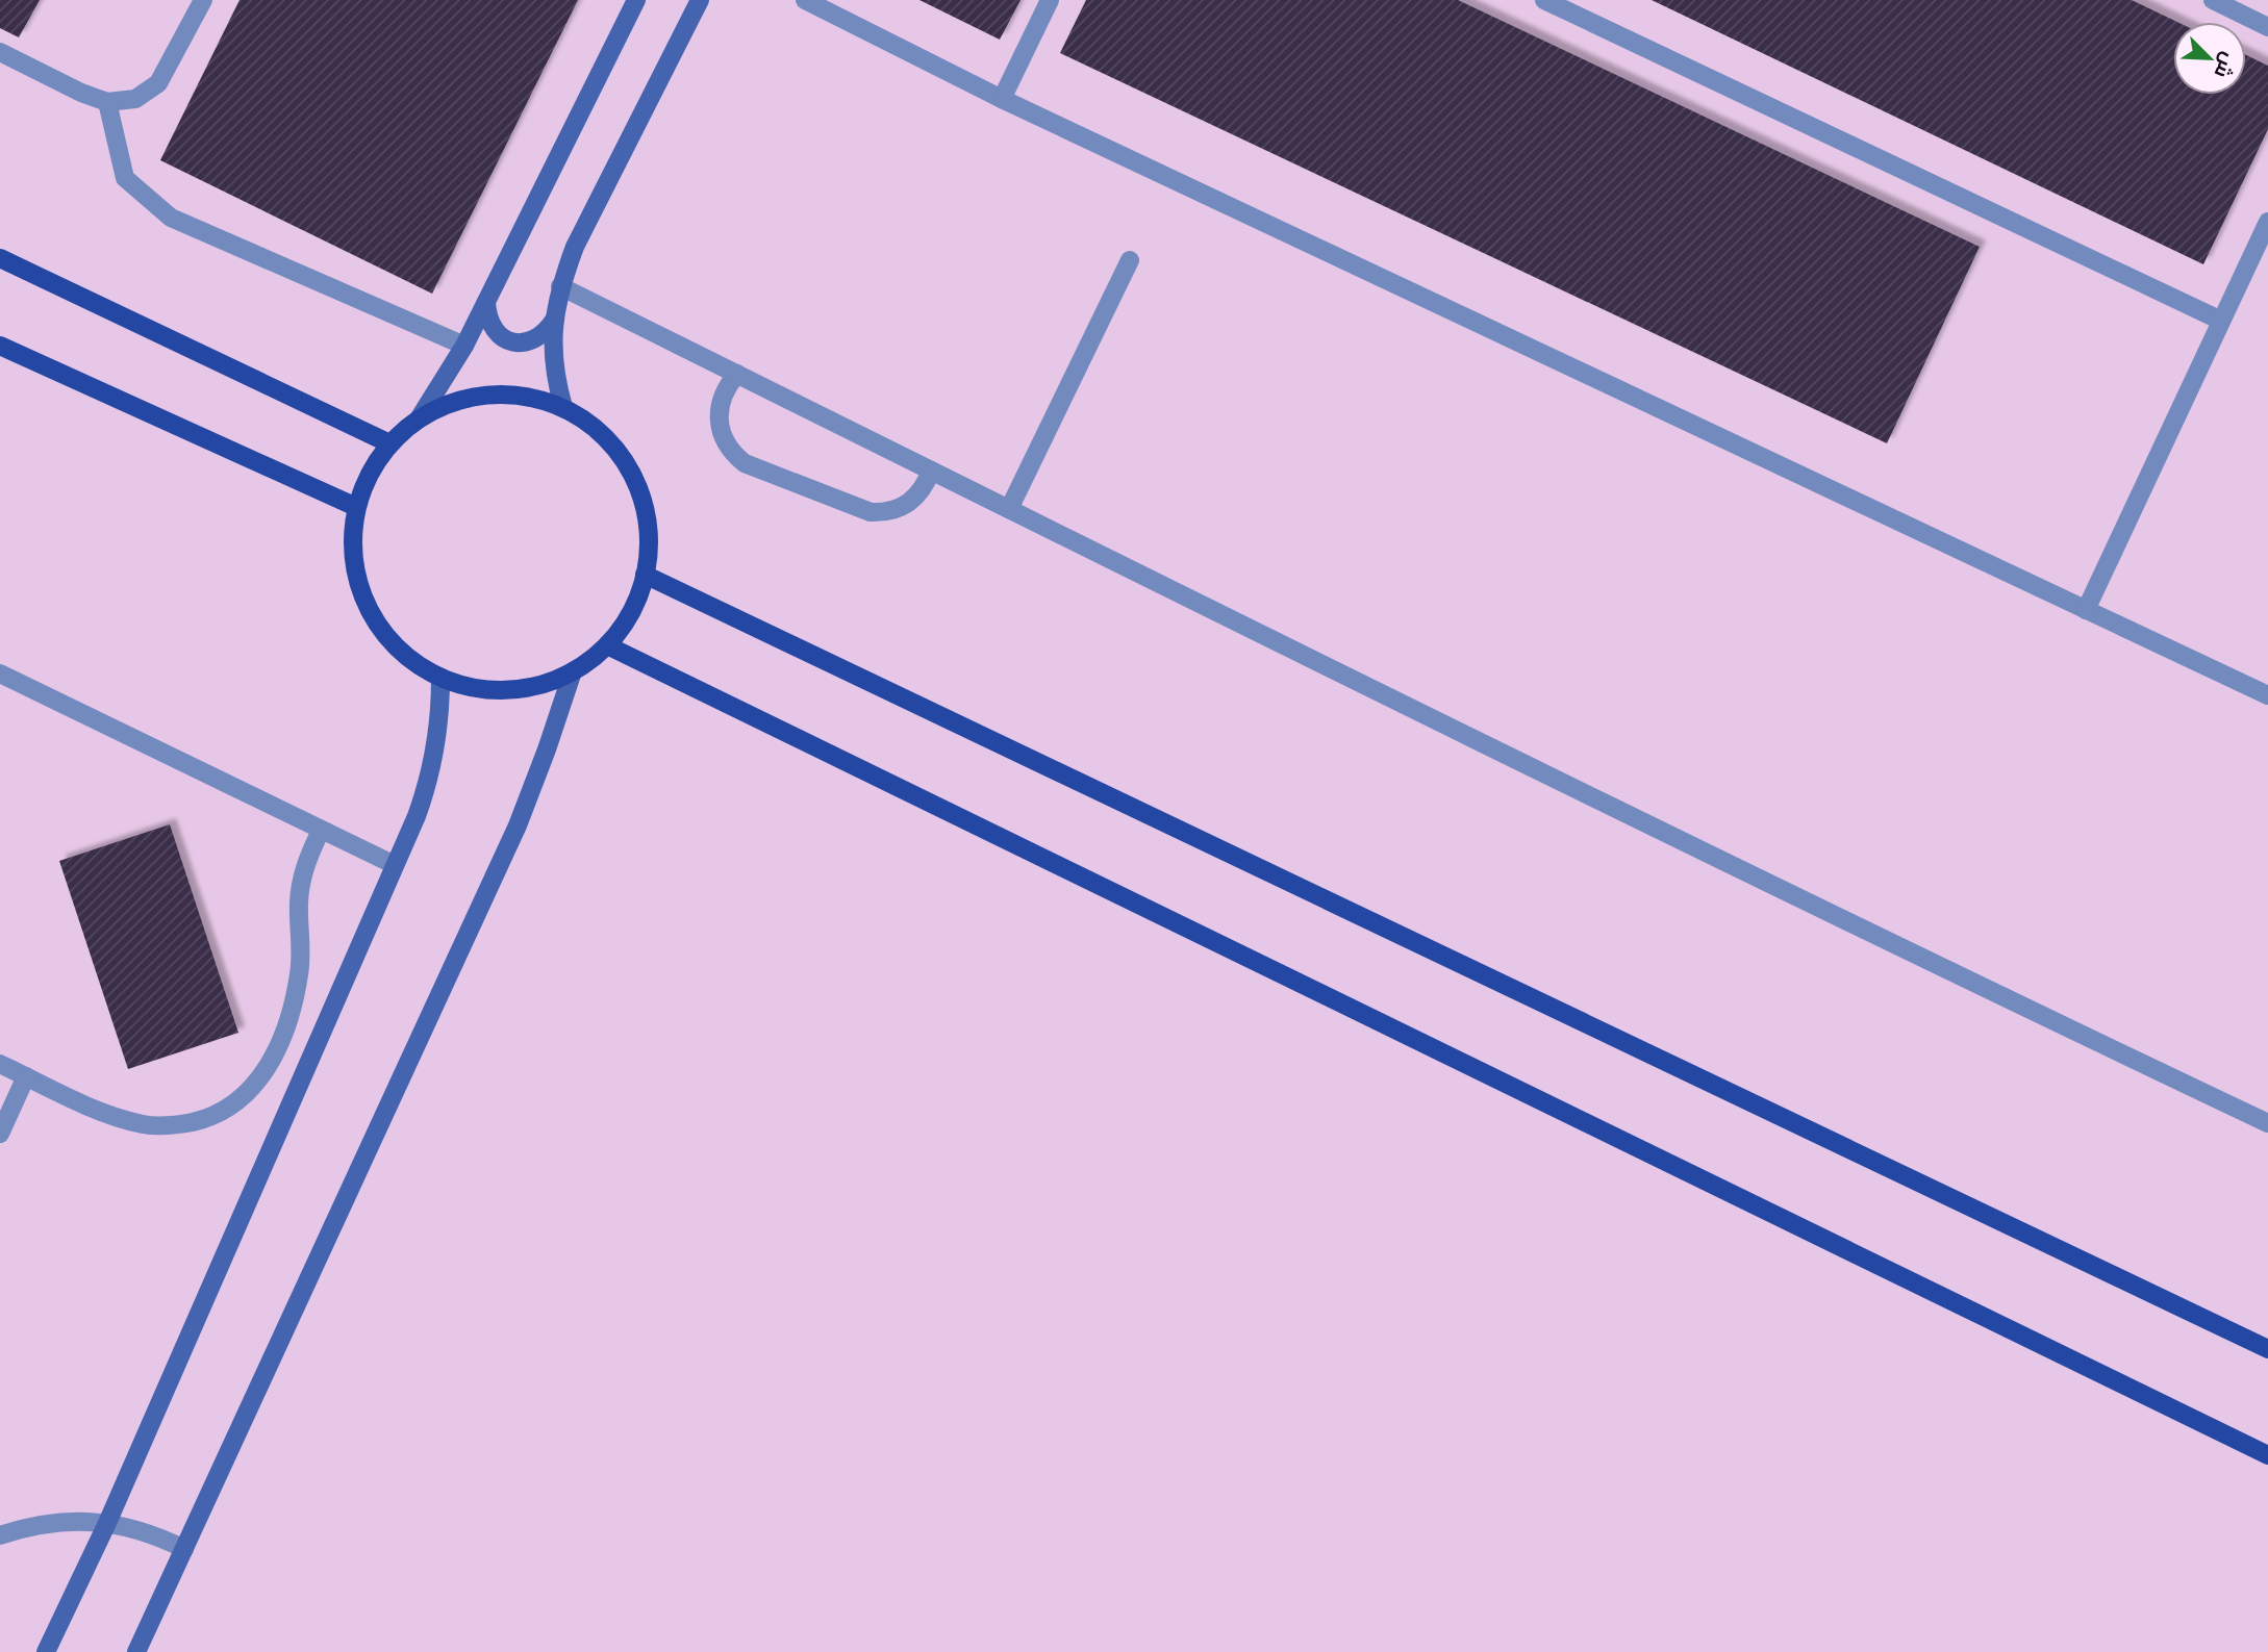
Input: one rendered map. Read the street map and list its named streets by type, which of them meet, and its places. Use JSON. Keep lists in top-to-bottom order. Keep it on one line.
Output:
{"north":"bottom right"}
